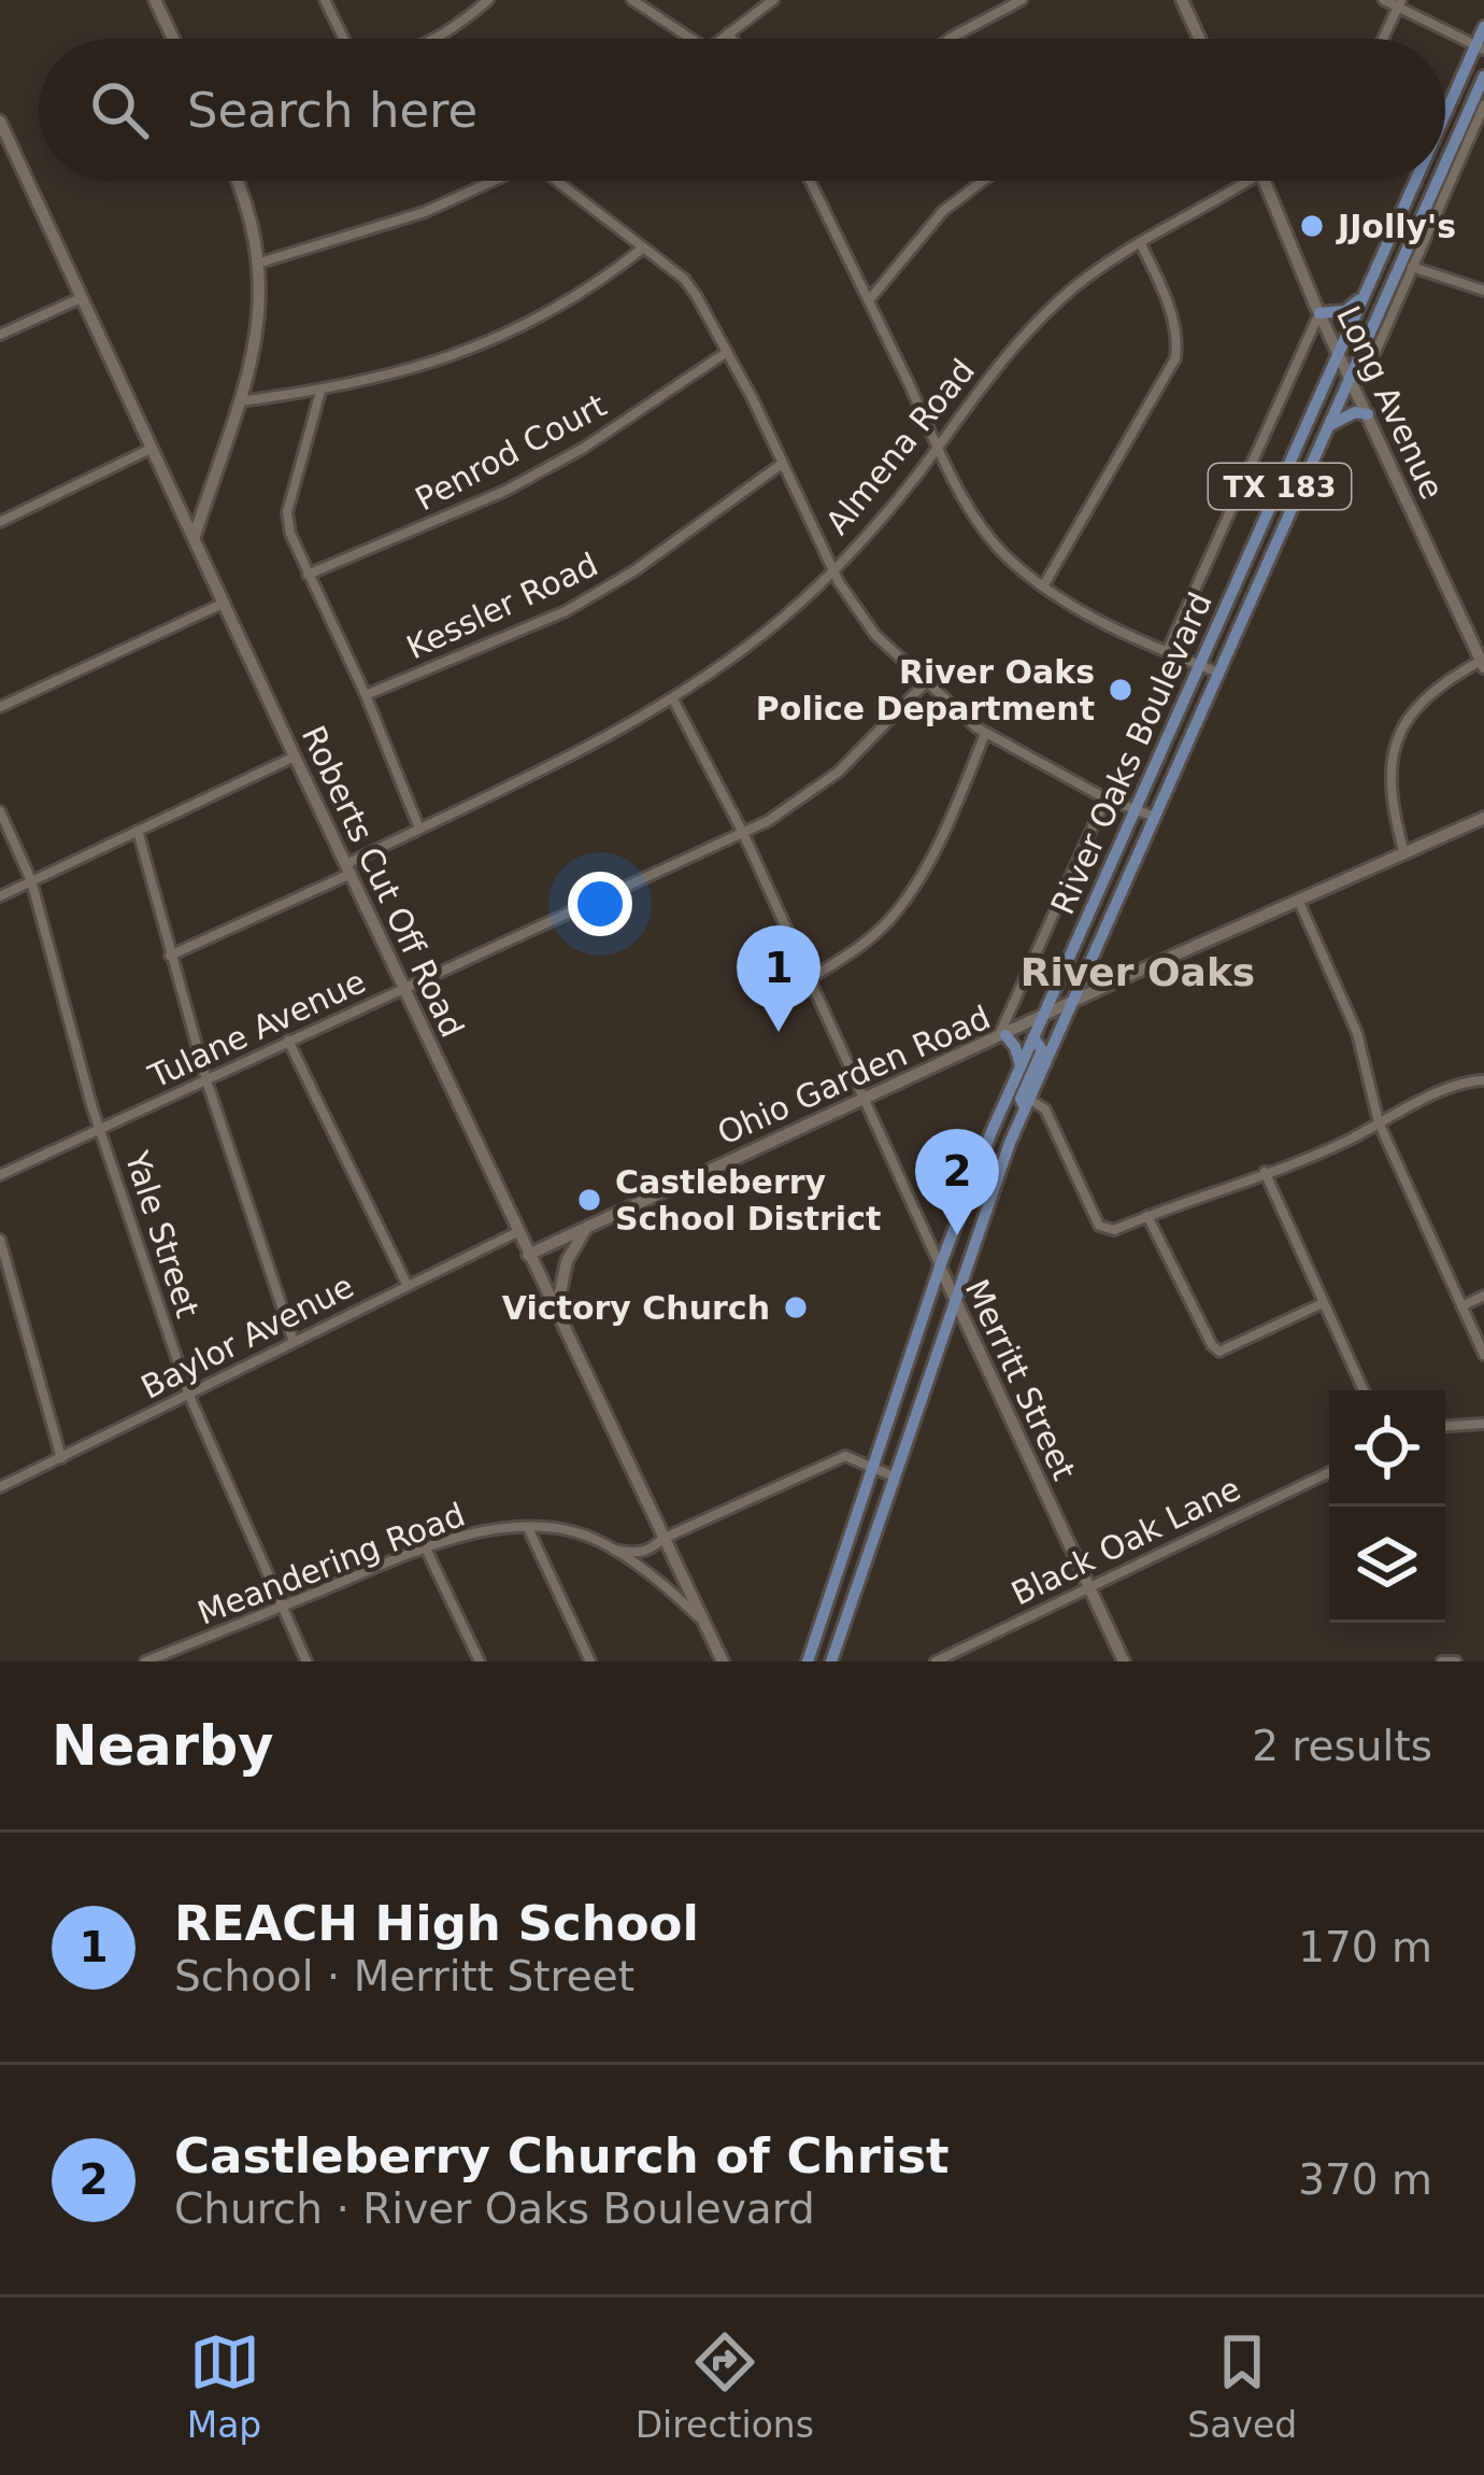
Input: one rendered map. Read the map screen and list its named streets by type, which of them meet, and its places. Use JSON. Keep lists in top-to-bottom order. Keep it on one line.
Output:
{"streets":{"main road":["TX 183","River Oaks Boulevard"],"street":["Long Avenue","Almena Road","Penrod Court","Kessler Road","Roberts Cut Off Road","Tulane Avenue","Ohio Garden Road","Yale Street","Baylor Avenue","Merritt Street","Black Oak Lane","Meandering Road"]},"crossings":[["Long Avenue","River Oaks Boulevard"],["Almena Road","Roberts Cut Off Road"],["Almena Road","Merritt Street"],["River Oaks Boulevard","Ohio Garden Road"],["River Oaks Boulevard","Merritt Street"],["River Oaks Boulevard","Meandering Road"],["Roberts Cut Off Road","Tulane Avenue"],["Roberts Cut Off Road","Ohio Garden Road"],["Roberts Cut Off Road","Baylor Avenue"],["Roberts Cut Off Road","Meandering Road"],["Tulane Avenue","Yale Street"],["Tulane Avenue","Merritt Street"],["Ohio Garden Road","Merritt Street"],["Yale Street","Baylor Avenue"],["Yale Street","Meandering Road"],["Merritt Street","Black Oak Lane"]],"districts":["River Oaks"],"places":["JJolly's","River Oaks Police Department","Castleberry School District","Victory Church"],"page":{"search":"Search here","pins":["1","2"],"heading":["Nearby","2 results"],"list":[{"mark":"1","name":"REACH High School","note":"School · Merritt Street","value":"170 m"},{"mark":"2","name":"Castleberry Church of Christ","note":"Church · River Oaks Boulevard","value":"370 m"}],"nav":["Map","Directions","Saved"]}}
